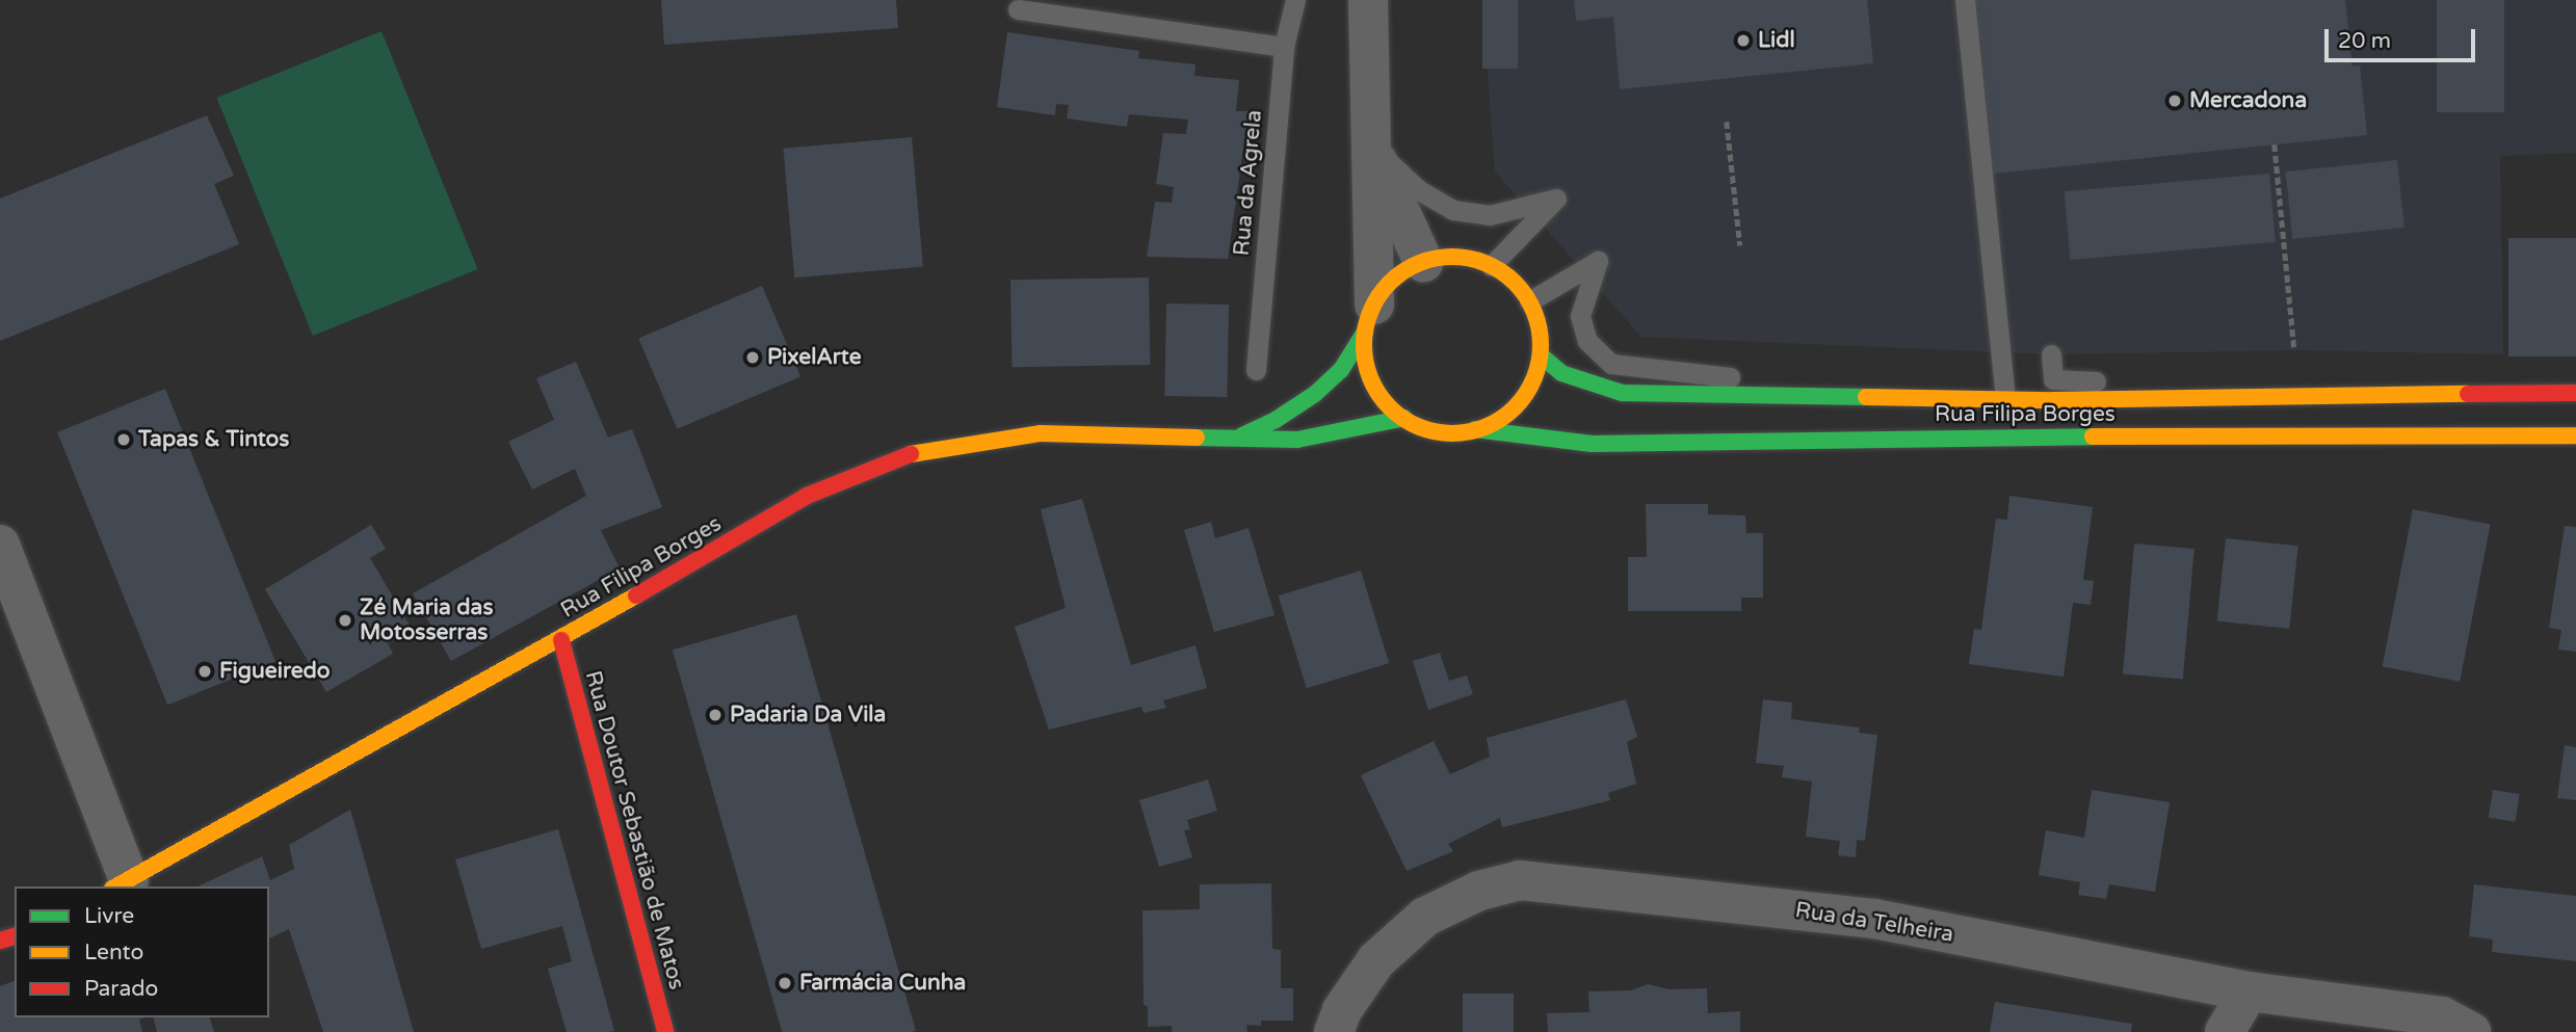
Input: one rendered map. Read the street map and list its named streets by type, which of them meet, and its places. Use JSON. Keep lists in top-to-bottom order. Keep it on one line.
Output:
{"streets":{"main road":["Rua Filipa Borges","Rua Doutor Sebastião de Matos"],"street":["Rua da Telheira"],"lane":["Rua da Agrela"]},"crossings":[["Rua Filipa Borges","Rua Doutor Sebastião de Matos"]],"places":["Lidl","Mercadona","PixelArte","Tapas & Tintos","Zé Maria das Motosserras","Figueiredo","Padaria Da Vila","Farmácia Cunha"],"legend":["Livre","Lento","Parado"],"scale_bar":"20 m"}
